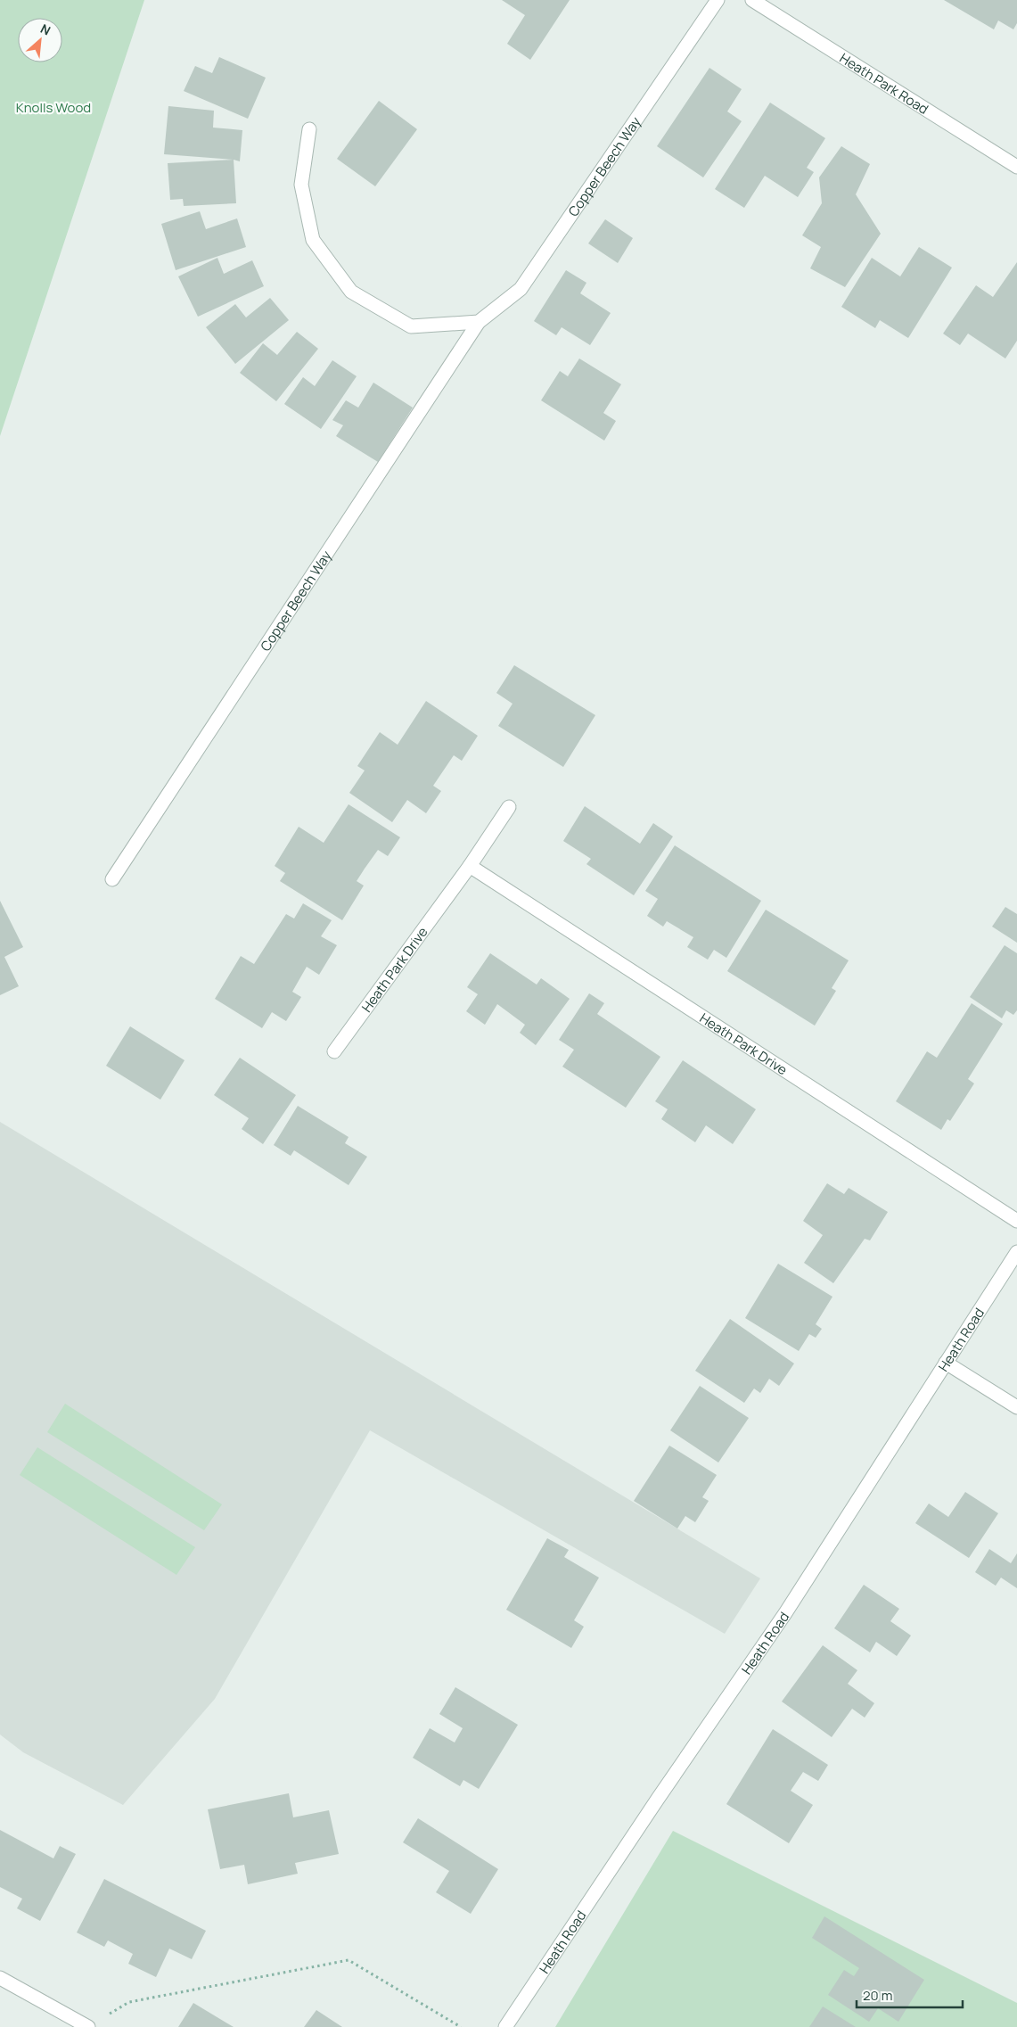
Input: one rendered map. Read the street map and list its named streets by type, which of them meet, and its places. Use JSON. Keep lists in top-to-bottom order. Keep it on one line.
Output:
{"streets":{"street":["Heath Park Road","Copper Beech Way","Heath Park Drive","Heath Road"]},"parks":["Knolls Wood"],"scale_bar":"20 m","north":"top right"}
